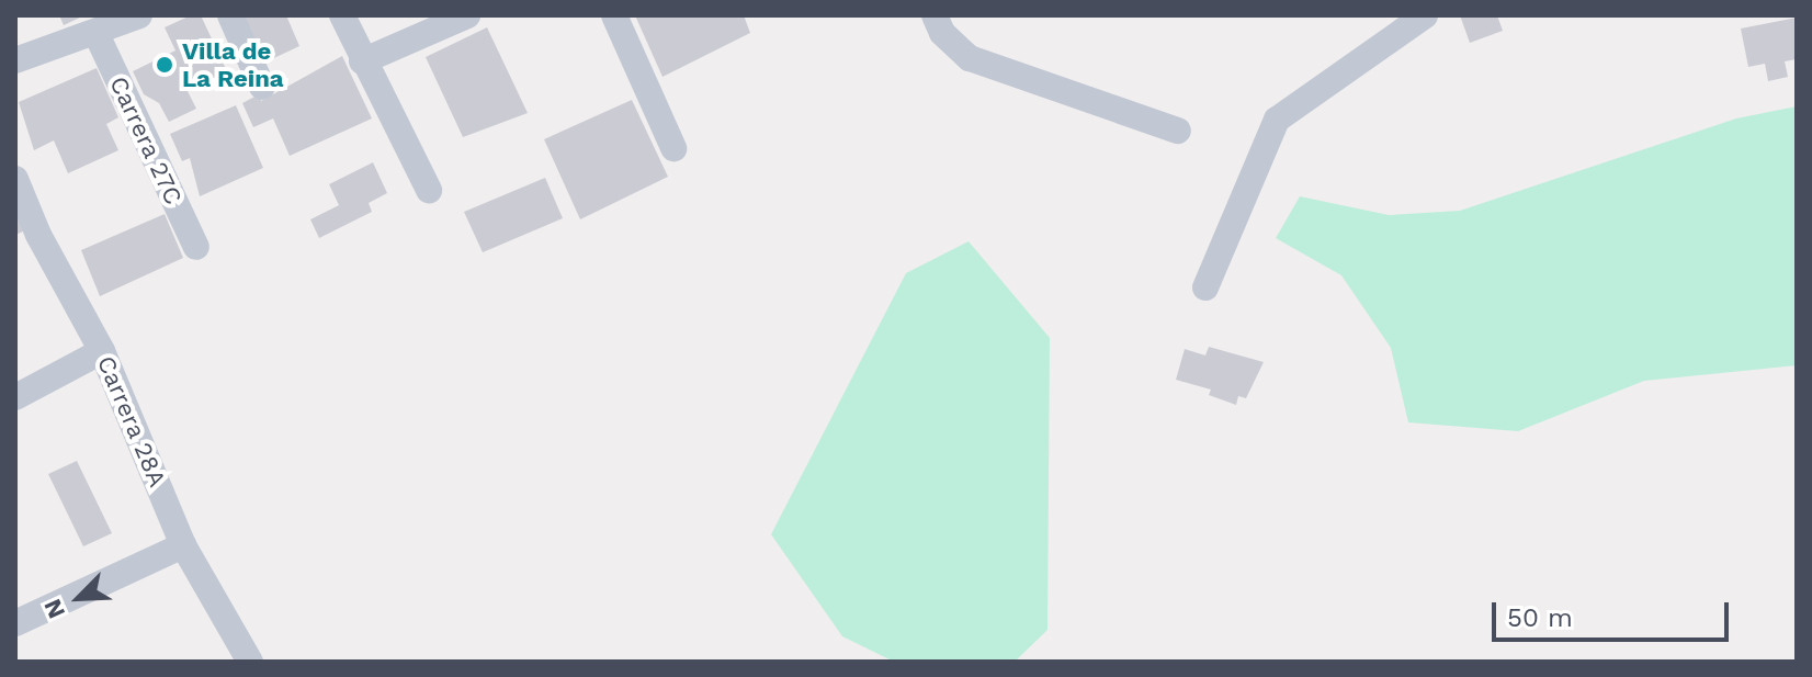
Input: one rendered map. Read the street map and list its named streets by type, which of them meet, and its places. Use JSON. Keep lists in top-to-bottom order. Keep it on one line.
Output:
{"streets":{"street":["Carrera 27C","Carrera 28A"]},"places":["Villa de La Reina"],"scale_bar":"50 m","north":"bottom left"}
